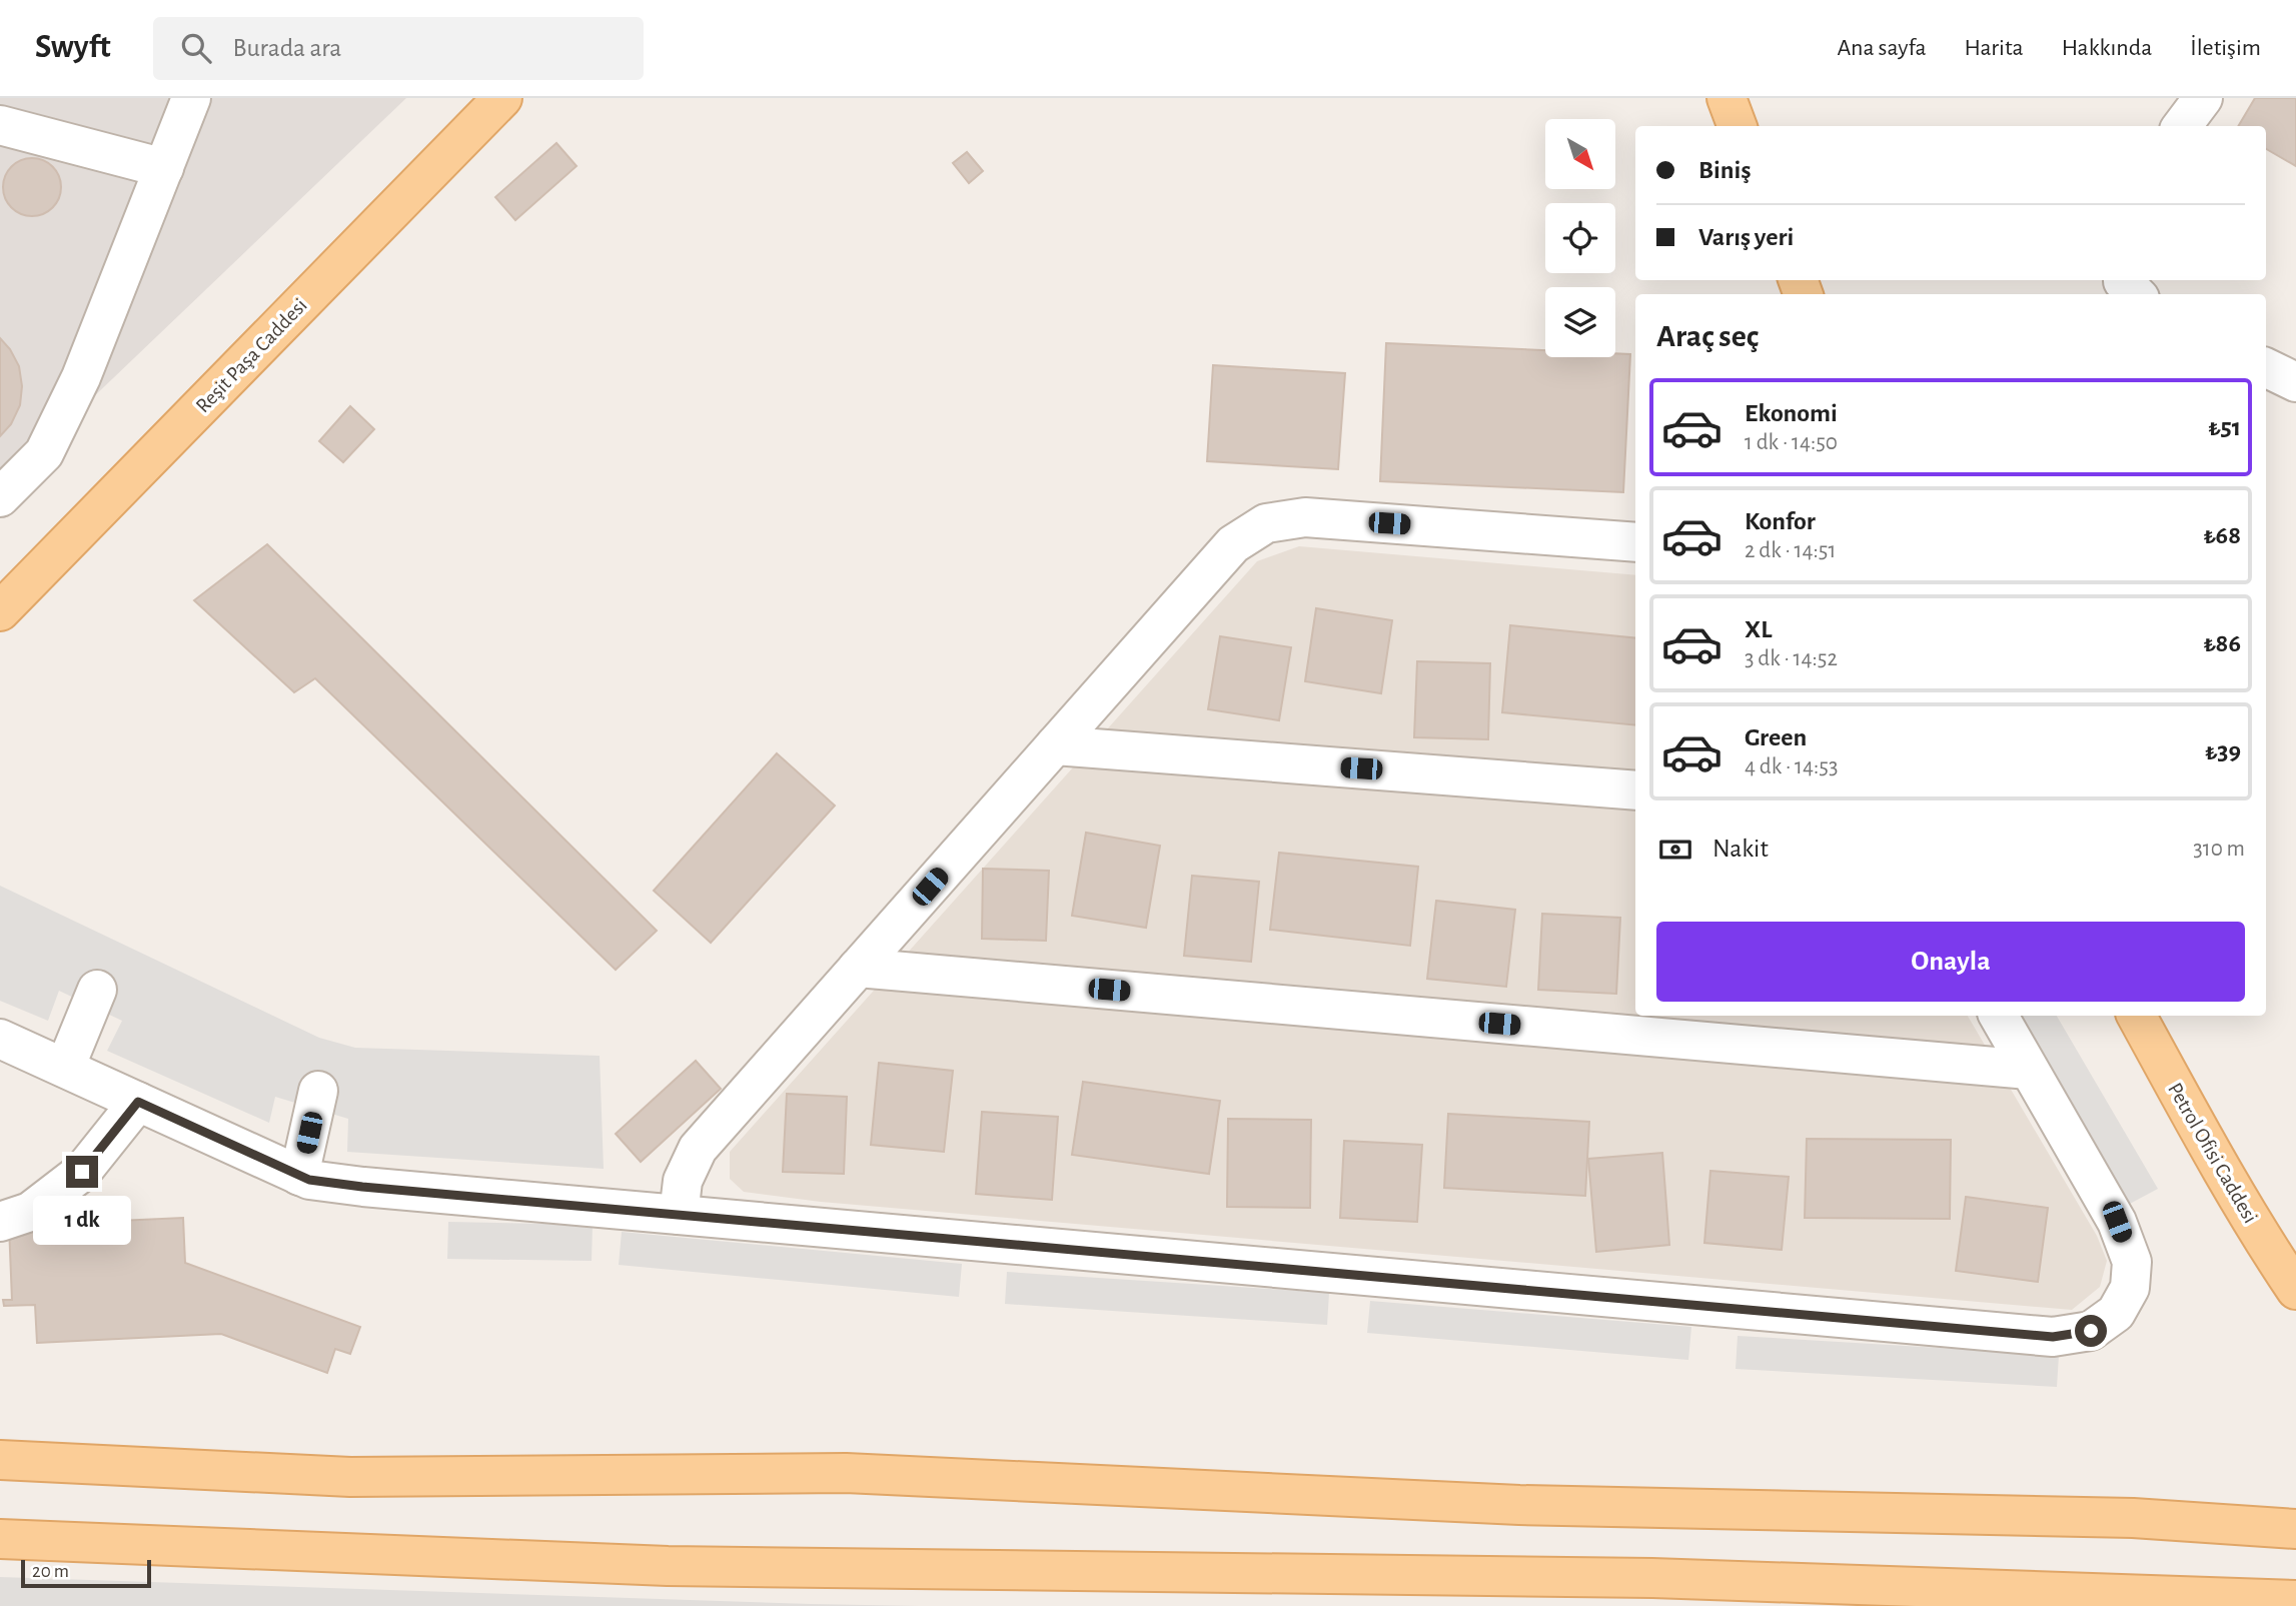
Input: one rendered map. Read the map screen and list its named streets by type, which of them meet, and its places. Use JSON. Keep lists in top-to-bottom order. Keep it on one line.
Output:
{"streets":{"main road":["Reşit Paşa Caddesi","Petrol Ofisi Caddesi"]},"scale_bar":"20 m","north":"bottom right","page":{"header":"Swyft","search":"Burada ara","nav":["Ana sayfa","Harita","Hakkında","İletişim"],"banner":["Biniş","Varış yeri"],"heading":"Araç seç","list":[{"name":"Ekonomi","note":"1 dk · 14:50","value":"₺51"},{"name":"Konfor","note":"2 dk · 14:51","value":"₺68"},{"name":"XL","note":"3 dk · 14:52","value":"₺86"},{"name":"Green","note":"4 dk · 14:53","value":"₺39"}],"pay":["Nakit","310 m"],"buttons":"Onayla","bubble":"1 dk","scale":"20 m"}}
